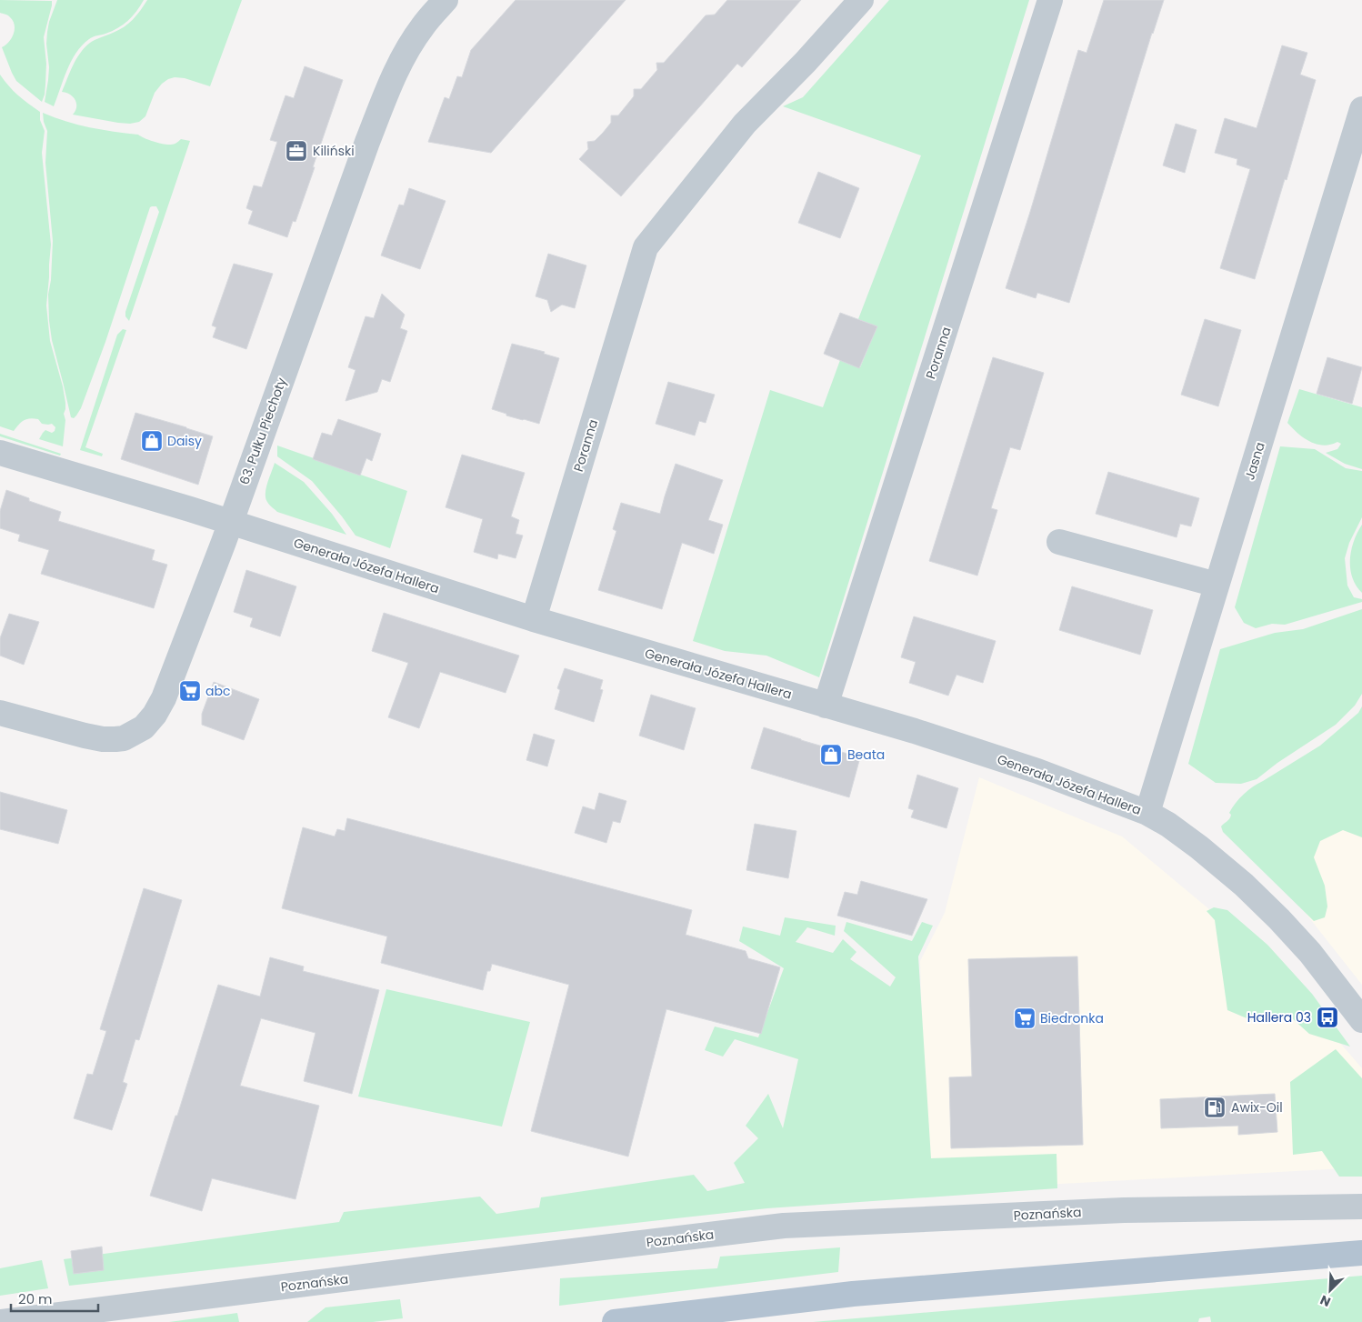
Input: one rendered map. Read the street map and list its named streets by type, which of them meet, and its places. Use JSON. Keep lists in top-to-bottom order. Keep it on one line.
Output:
{"streets":{"street":["Poranna","63. Pułku Piechoty","Jasna","Generała Józefa Hallera","Poznańska"]},"crossings":[["Poranna","Generała Józefa Hallera"],["63. Pułku Piechoty","Generała Józefa Hallera"],["Jasna","Generała Józefa Hallera"]],"places":{"office":["Kiliński"],"shop":["Daisy","Beata"],"supermarket":["abc","Biedronka"],"bus stop":["Hallera 03"],"fuel station":["Awix-Oil"]},"scale_bar":"20 m","north":"bottom left"}
